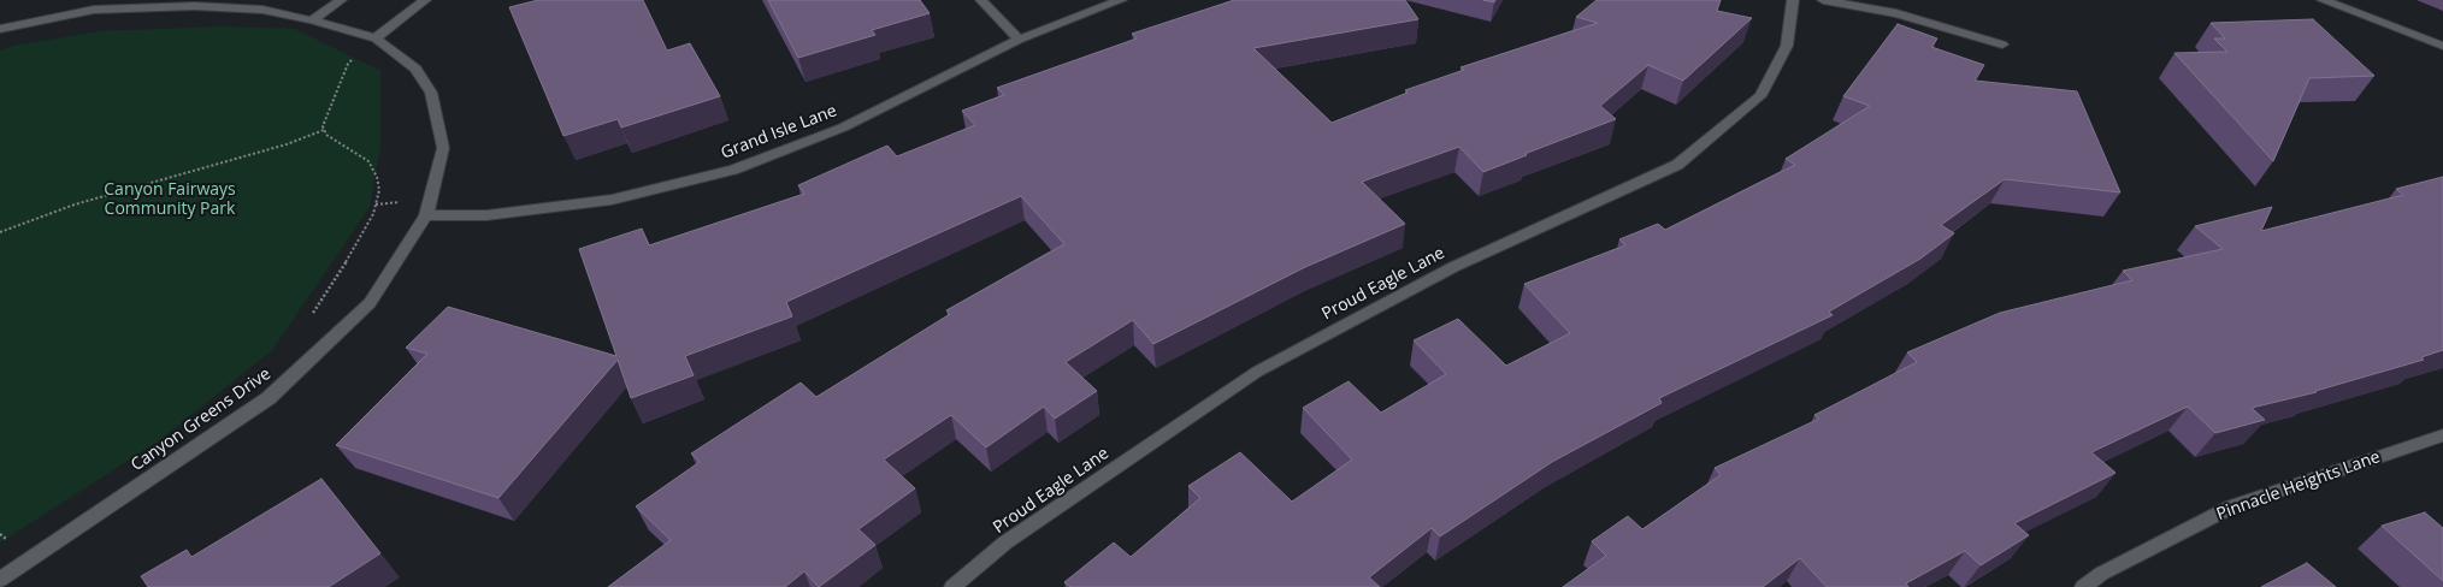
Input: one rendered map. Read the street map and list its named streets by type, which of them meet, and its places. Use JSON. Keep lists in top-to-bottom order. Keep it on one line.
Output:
{"streets":{"street":["Grand Isle Lane","Proud Eagle Lane","Canyon Greens Drive","Pinnacle Heights Lane"]},"crossings":[["Grand Isle Lane","Canyon Greens Drive"]],"parks":["Canyon Fairways Community Park"]}
